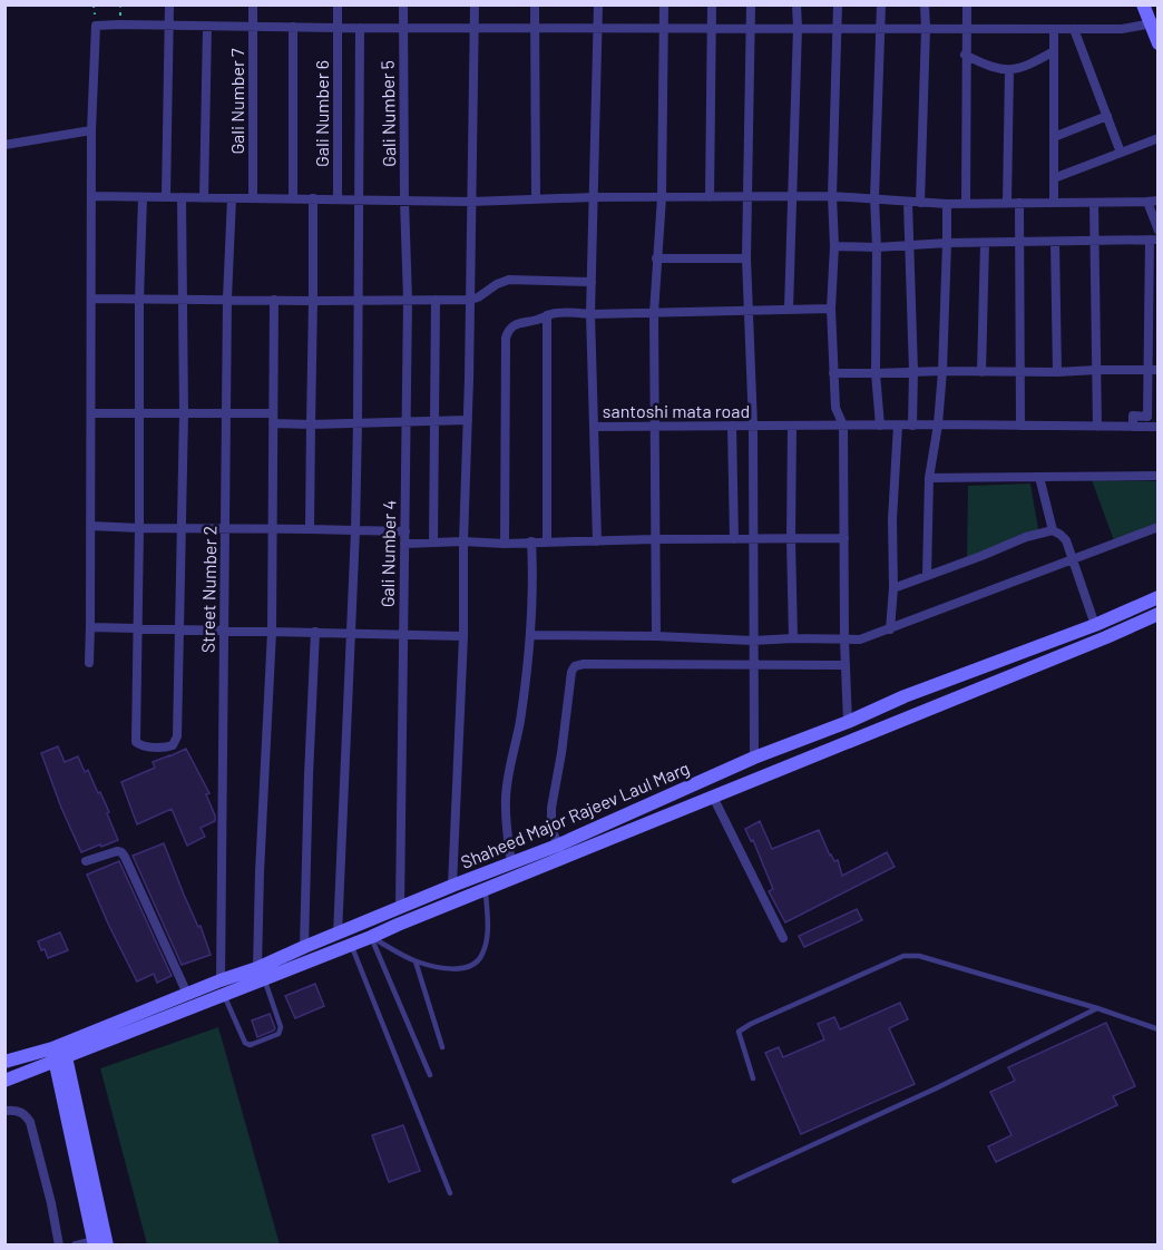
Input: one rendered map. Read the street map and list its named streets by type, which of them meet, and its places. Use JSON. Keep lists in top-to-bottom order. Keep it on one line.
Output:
{"streets":{"street":["Gali Number 7","Gali Number 6","Gali Number 5","santoshi mata road","Gali Number 4","Street Number 2","Shaheed Major Rajeev Laul Marg"]},"crossings":[["Gali Number 5","Gali Number 4"],["Gali Number 4","Shaheed Major Rajeev Laul Marg"],["Street Number 2","Shaheed Major Rajeev Laul Marg"]]}
